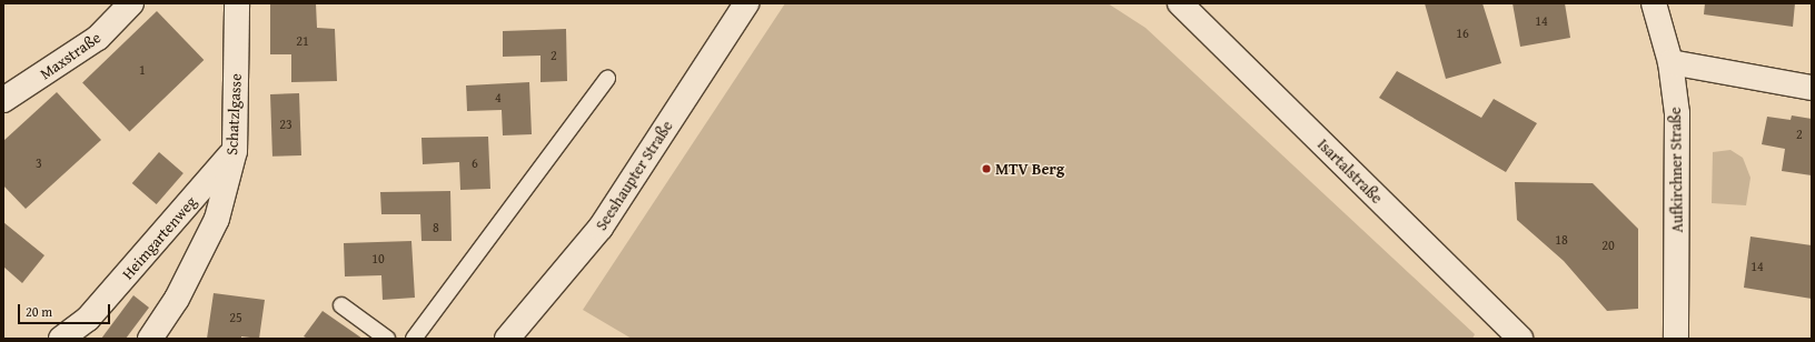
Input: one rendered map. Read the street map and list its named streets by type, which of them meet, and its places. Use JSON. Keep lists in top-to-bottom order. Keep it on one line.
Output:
{"streets":{"street":["Maxstraße","Schatzlgasse","Aufkirchner Straße","Isartalstraße","Seeshaupter Straße","Heimgartenweg"]},"crossings":[["Schatzlgasse","Heimgartenweg"]],"places":["MTV Berg"],"house_numbers":["14","16","21","2","1","4","23","2","3","6","8","18","20","10","14","25"],"scale_bar":"20 m"}
